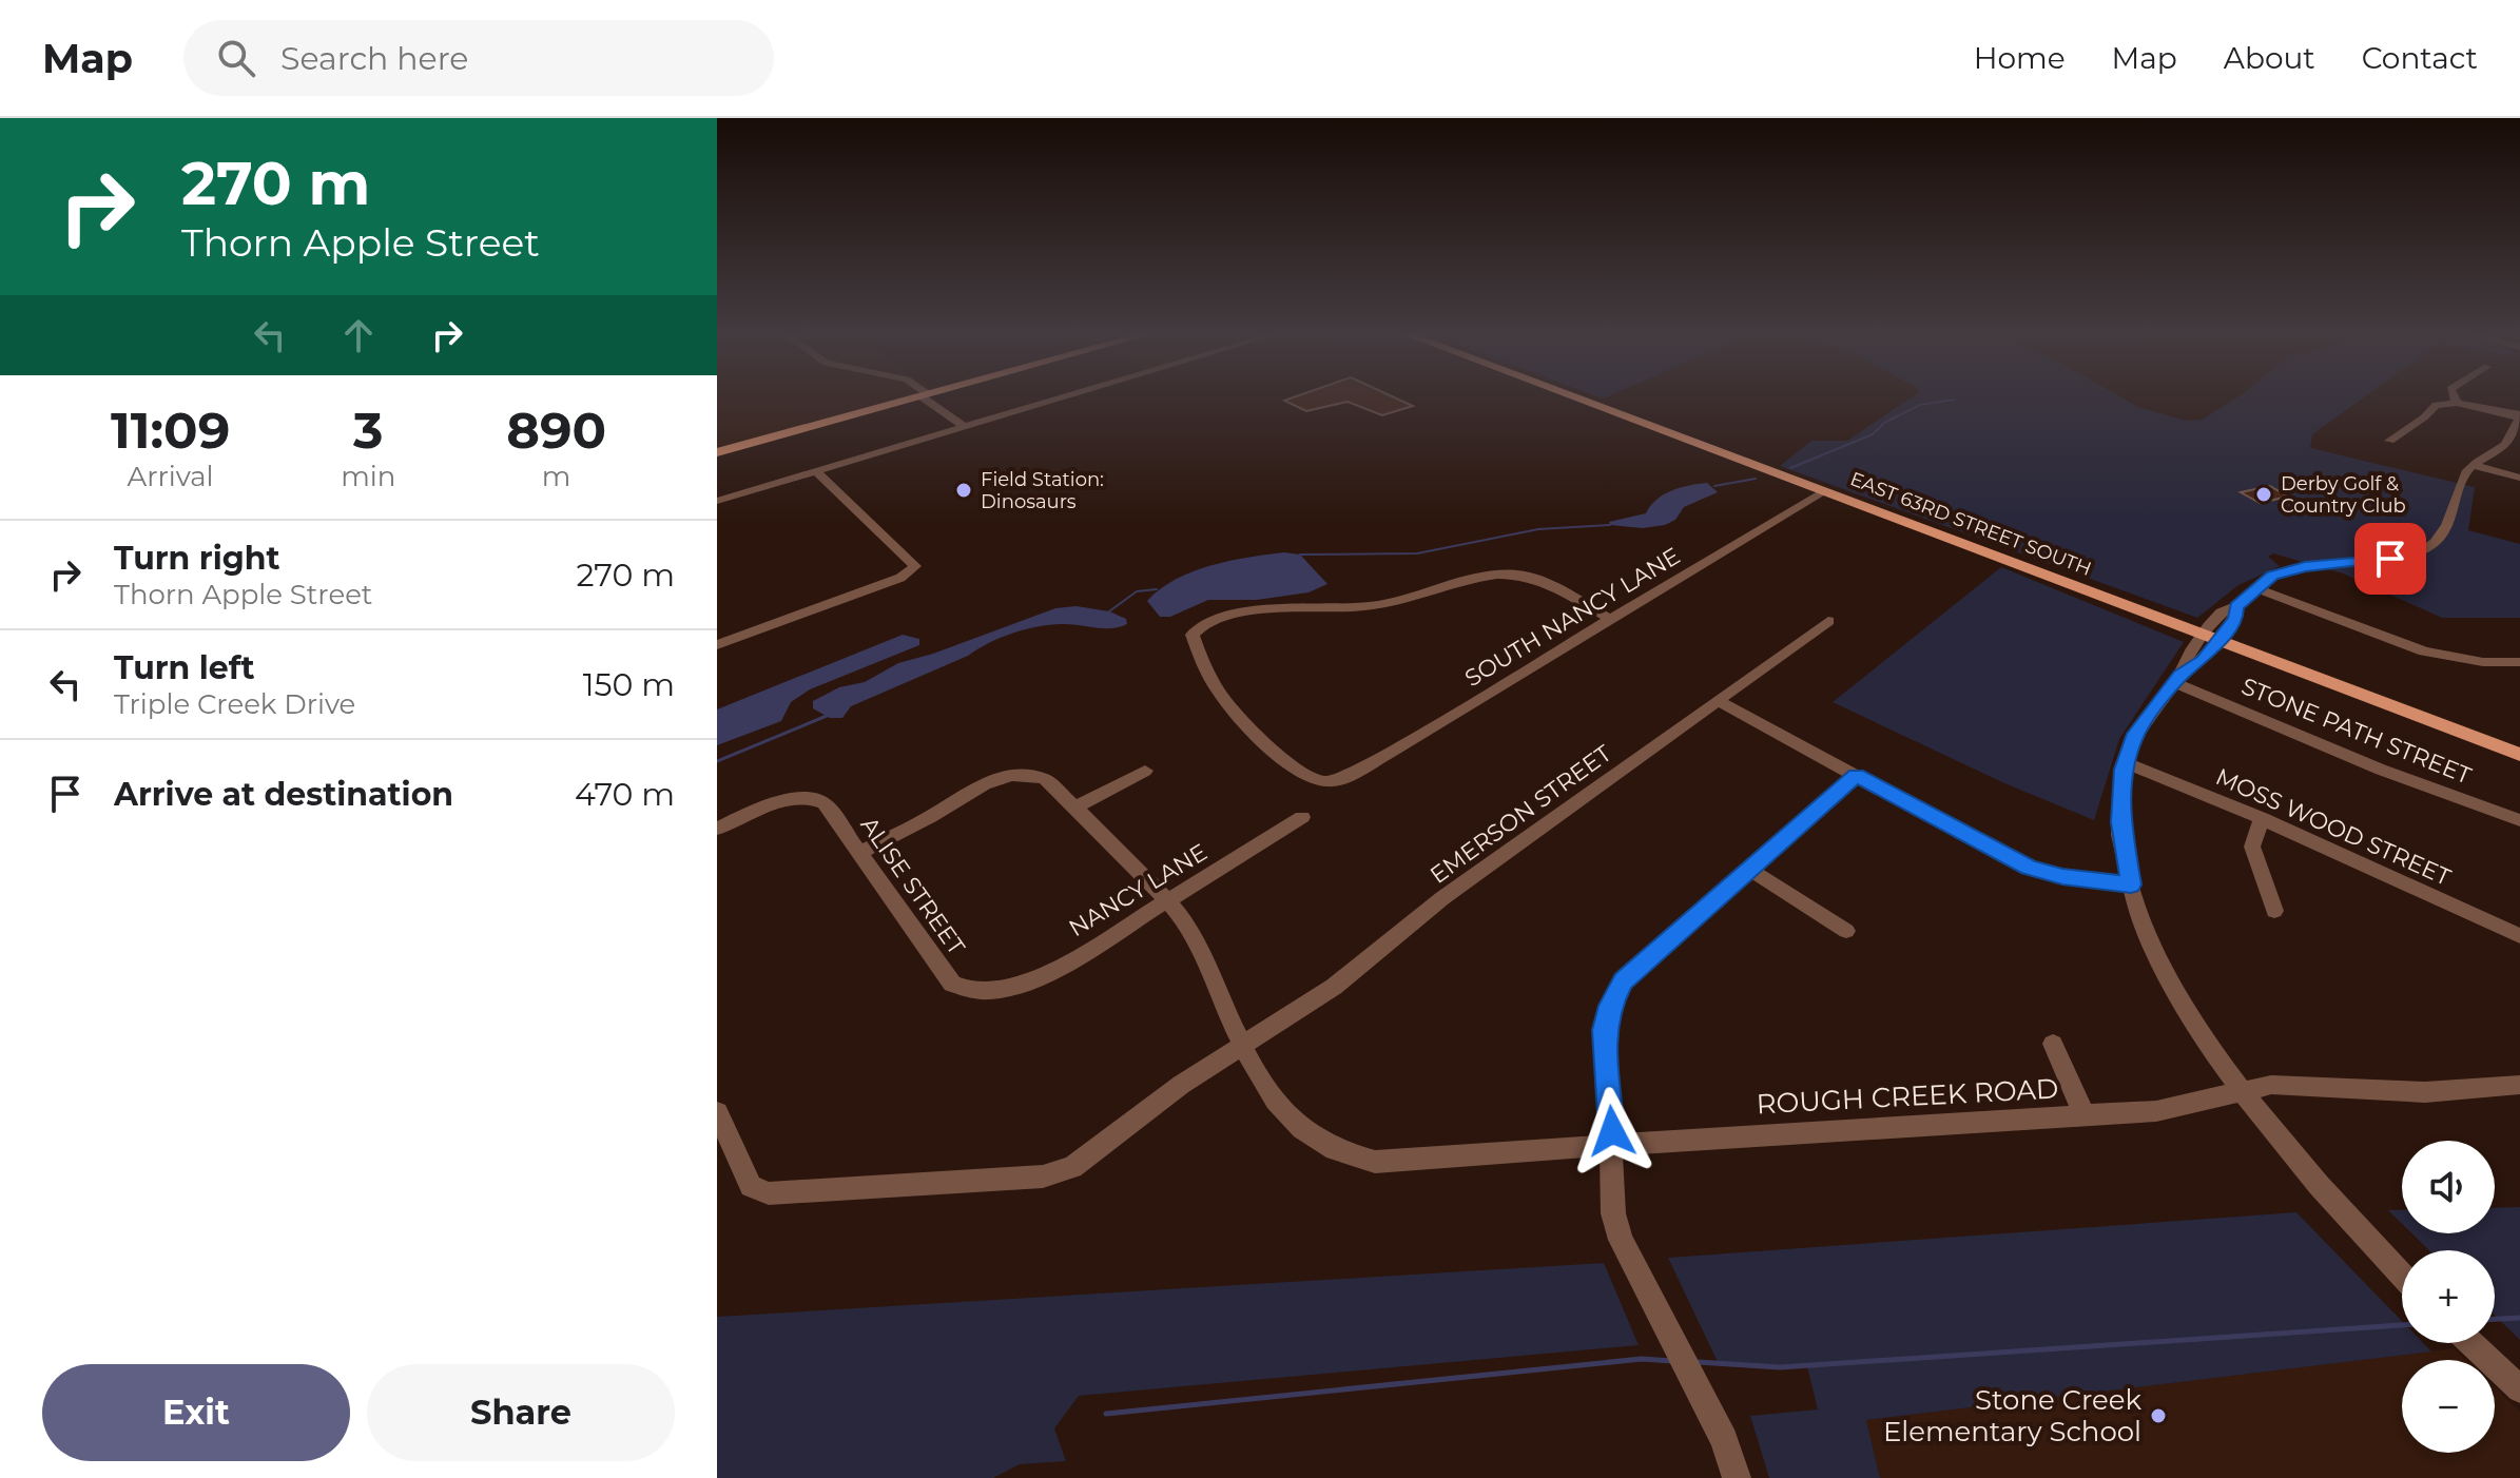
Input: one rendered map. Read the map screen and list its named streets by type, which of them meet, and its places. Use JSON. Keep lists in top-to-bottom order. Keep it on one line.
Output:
{"streets":{"main road":["EAST 63RD STREET SOUTH"],"street":["SOUTH NANCY LANE","STONE PATH STREET","EMERSON STREET","MOSS WOOD STREET","ALISE STREET","NANCY LANE","ROUGH CREEK ROAD"]},"crossings":[["EAST 63RD STREET SOUTH","SOUTH NANCY LANE"],["EMERSON STREET","ROUGH CREEK ROAD"],["ALISE STREET","NANCY LANE"]],"places":["Field Station: Dinosaurs","Derby Golf & Country Club","Stone Creek Elementary School"],"page":{"header":"Map","search":"Search here","nav":["Home","Map","About","Contact"],"turn":["270 m","Thorn Apple Street"],"eta":["11:09","Arrival","3","min","890","m"],"list":[{"name":"Turn right","note":"Thorn Apple Street","value":"270 m"},{"name":"Turn left","note":"Triple Creek Drive","value":"150 m"},{"name":"Arrive at destination","value":"470 m"}],"map_buttons":["+","−"],"buttons":["Exit","Share"]}}
